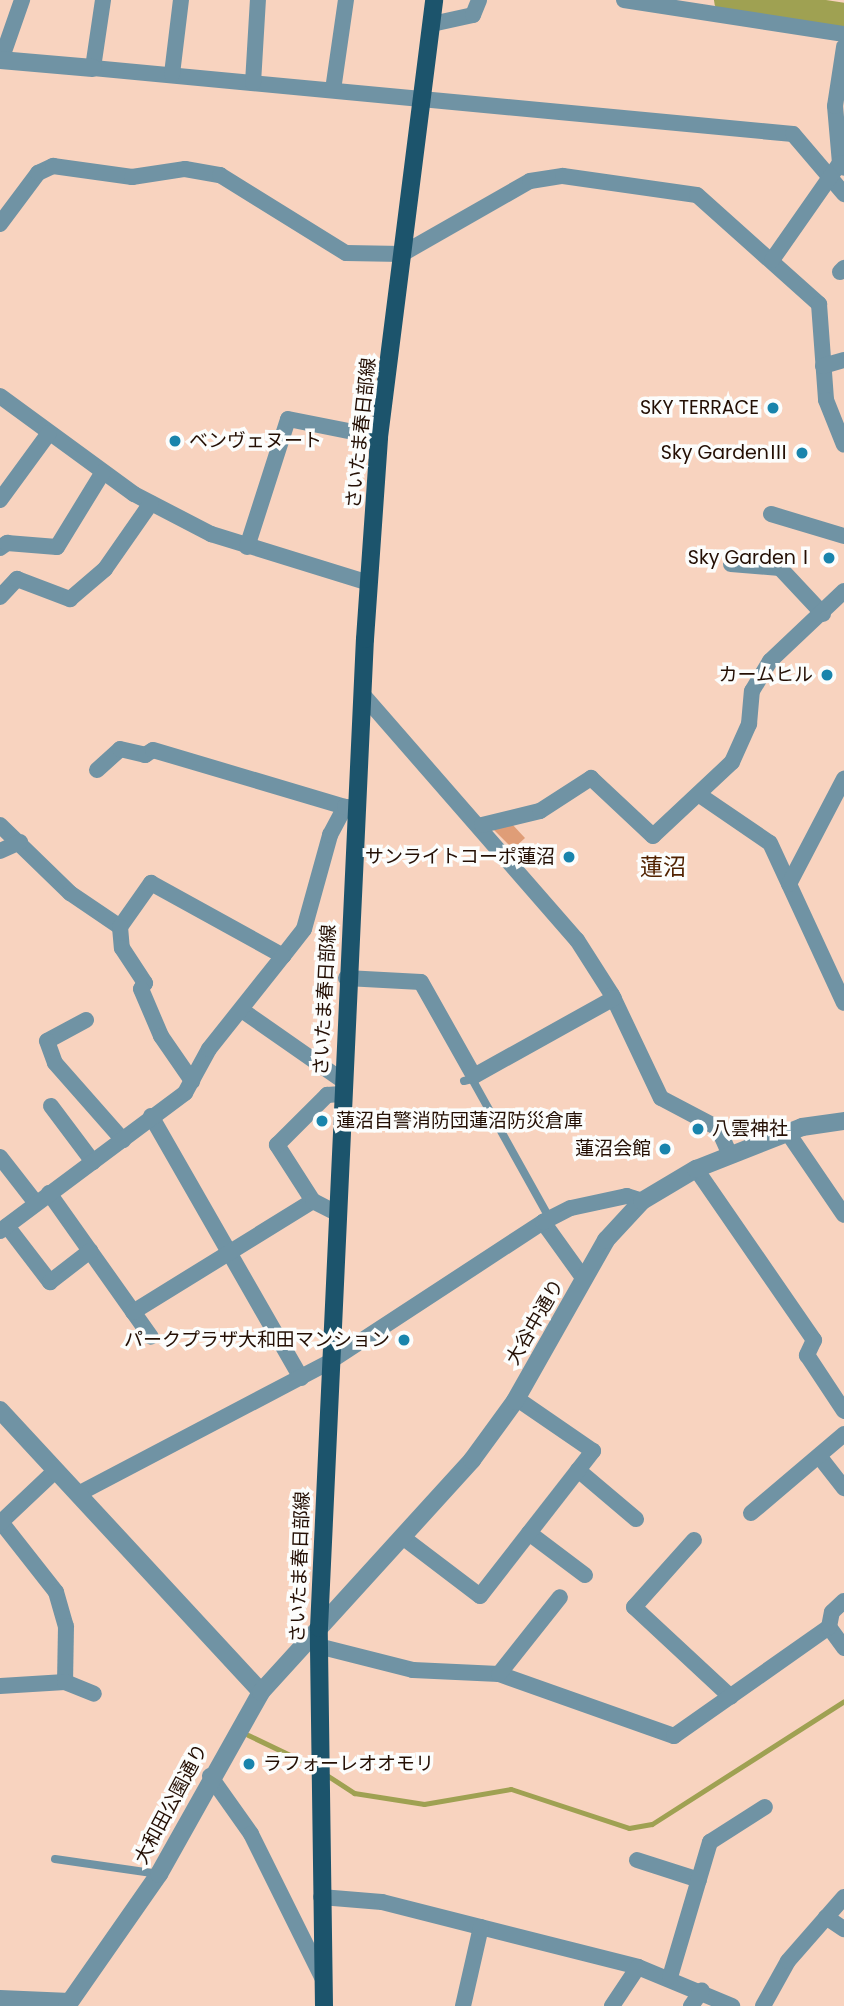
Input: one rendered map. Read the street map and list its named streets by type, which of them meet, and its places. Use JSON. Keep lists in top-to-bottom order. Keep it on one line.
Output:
{"streets":{"main road":["さいたま春日部線"],"street":["大谷中通り","大和田公園通り"]},"crossings":[["さいたま春日部線","大谷中通り"],["さいたま春日部線","大和田公園通り"],["大谷中通り","大和田公園通り"]],"districts":["蓮沼"],"places":["SKY TERRACE","ベンヴェヌート","Sky GardenⅢ","Sky GardenⅠ","カームヒル","サンライトコーポ蓮沼","蓮沼自警消防団蓮沼防災倉庫","八雲神社","蓮沼会館","パークプラザ大和田マンション","ラフォーレオオモリ"]}
